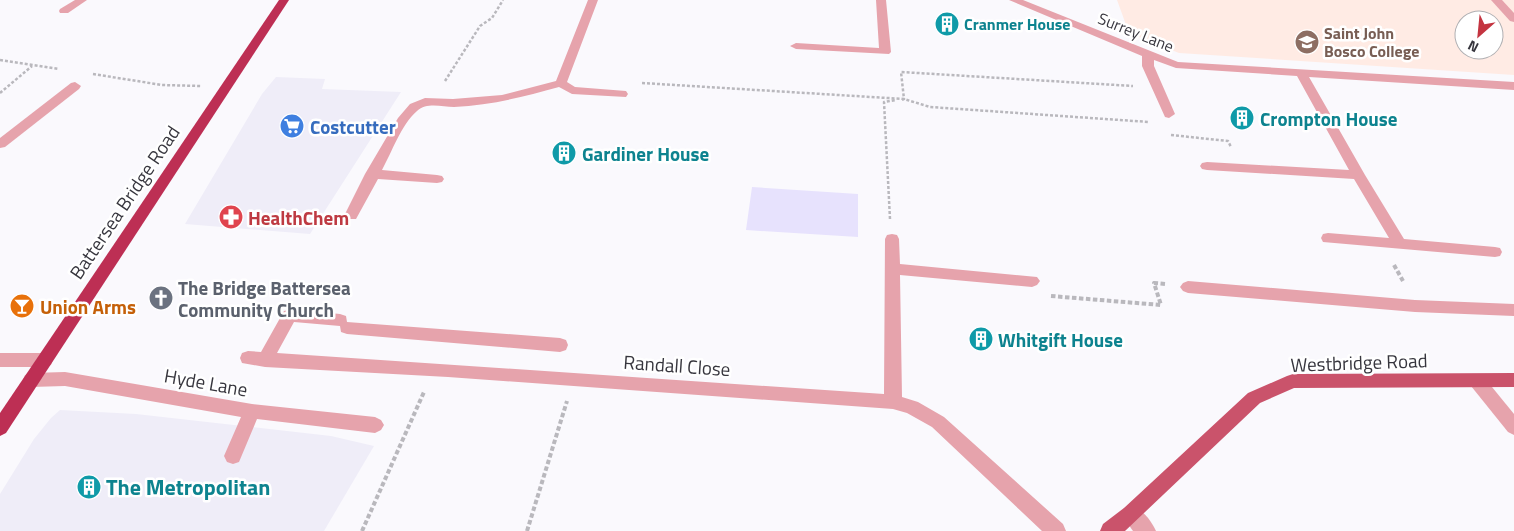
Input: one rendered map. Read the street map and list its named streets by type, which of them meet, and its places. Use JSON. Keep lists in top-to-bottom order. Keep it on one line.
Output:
{"streets":{"highway":["Battersea Bridge Road"],"main road":["Westbridge Road"],"street":["Surrey Lane","Randall Close","Hyde Lane"]},"crossings":[["Battersea Bridge Road","Hyde Lane"]],"places":{"building":["Cranmer House","Crompton House","Gardiner House","Whitgift House","The Metropolitan"],"school or university":["Saint John Bosco College"],"supermarket":["Costcutter"],"pharmacy":["HealthChem"],"church":["The Bridge Battersea Community Church"],"bar":["Union Arms"]},"north":"bottom left"}
